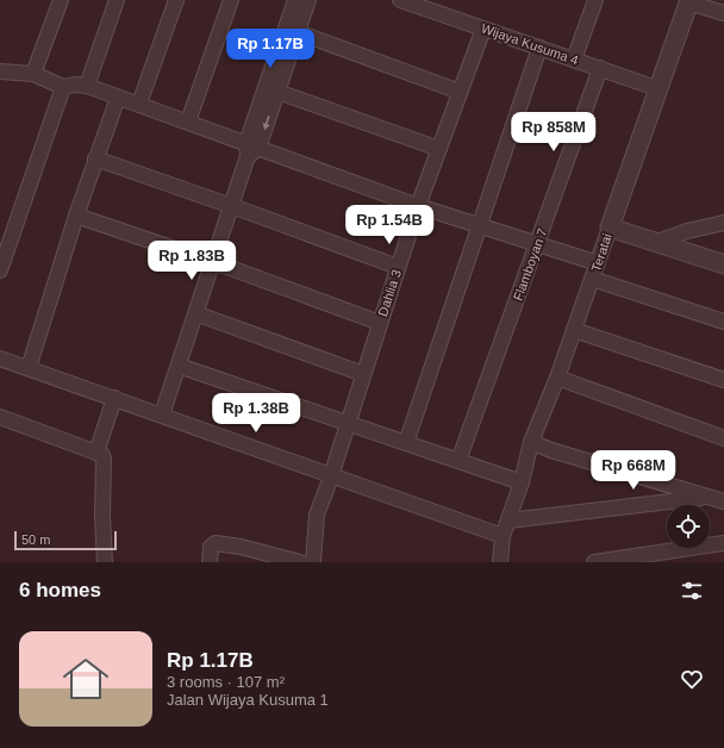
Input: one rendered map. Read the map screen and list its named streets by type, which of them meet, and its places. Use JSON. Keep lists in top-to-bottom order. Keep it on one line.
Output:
{"streets":{"street":["Wijaya Kusuma 4","Teratai","Flamboyan 7","Dahlia 3"]},"crossings":[["Wijaya Kusuma 4","Teratai"],["Wijaya Kusuma 4","Flamboyan 7"],["Wijaya Kusuma 4","Dahlia 3"]],"scale_bar":"50 m","page":{"price":["Rp 1.17B","Rp 858M","Rp 1.54B","Rp 1.83B","Rp 1.38B","Rp 668M"],"scale":"50 m","heading":"6 homes","list":[{"name":"Rp 1.17B","note":"3 rooms · 107 m² · Jalan Wijaya Kusuma 1"}]}}
